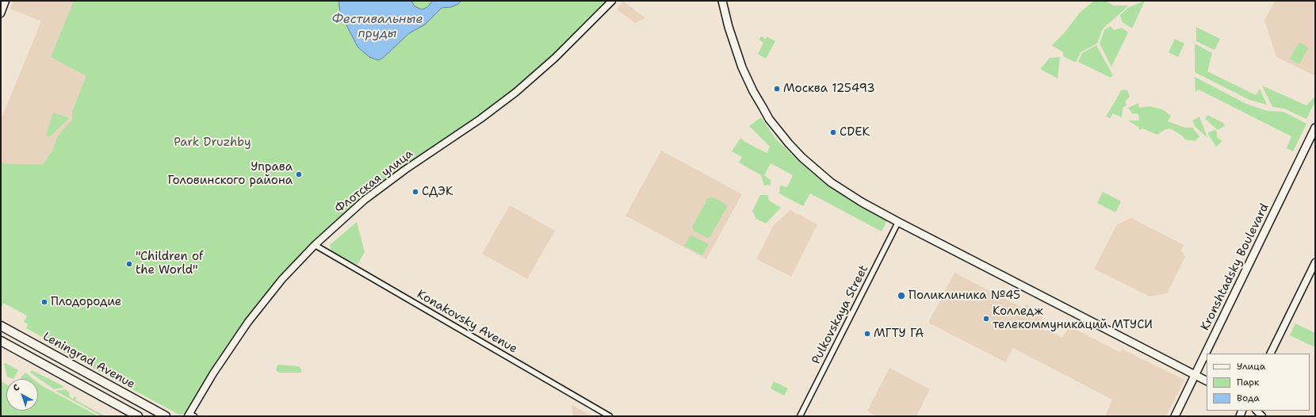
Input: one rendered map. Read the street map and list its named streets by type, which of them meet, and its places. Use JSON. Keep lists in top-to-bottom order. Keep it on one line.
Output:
{"streets":{"main road":["Kronshtadsky Boulevard","Leningrad Avenue"],"street":["Флотская улица","Pulkovskaya Street","Konakovsky Avenue"]},"crossings":[["Флотская улица","Konakovsky Avenue"]],"water":["Фестивальные пруды"],"parks":["Park Druzhby"],"places":["Москва 125493","CDEK","Управа Головинского района","СДЭК","\"Children of the World\"","Поликлиника №45","Плодородие","Колледж телекоммуникаций МТУСИ","МГТУ ГА"],"legend":["Улица","Парк","Вода"],"north":"top left"}
